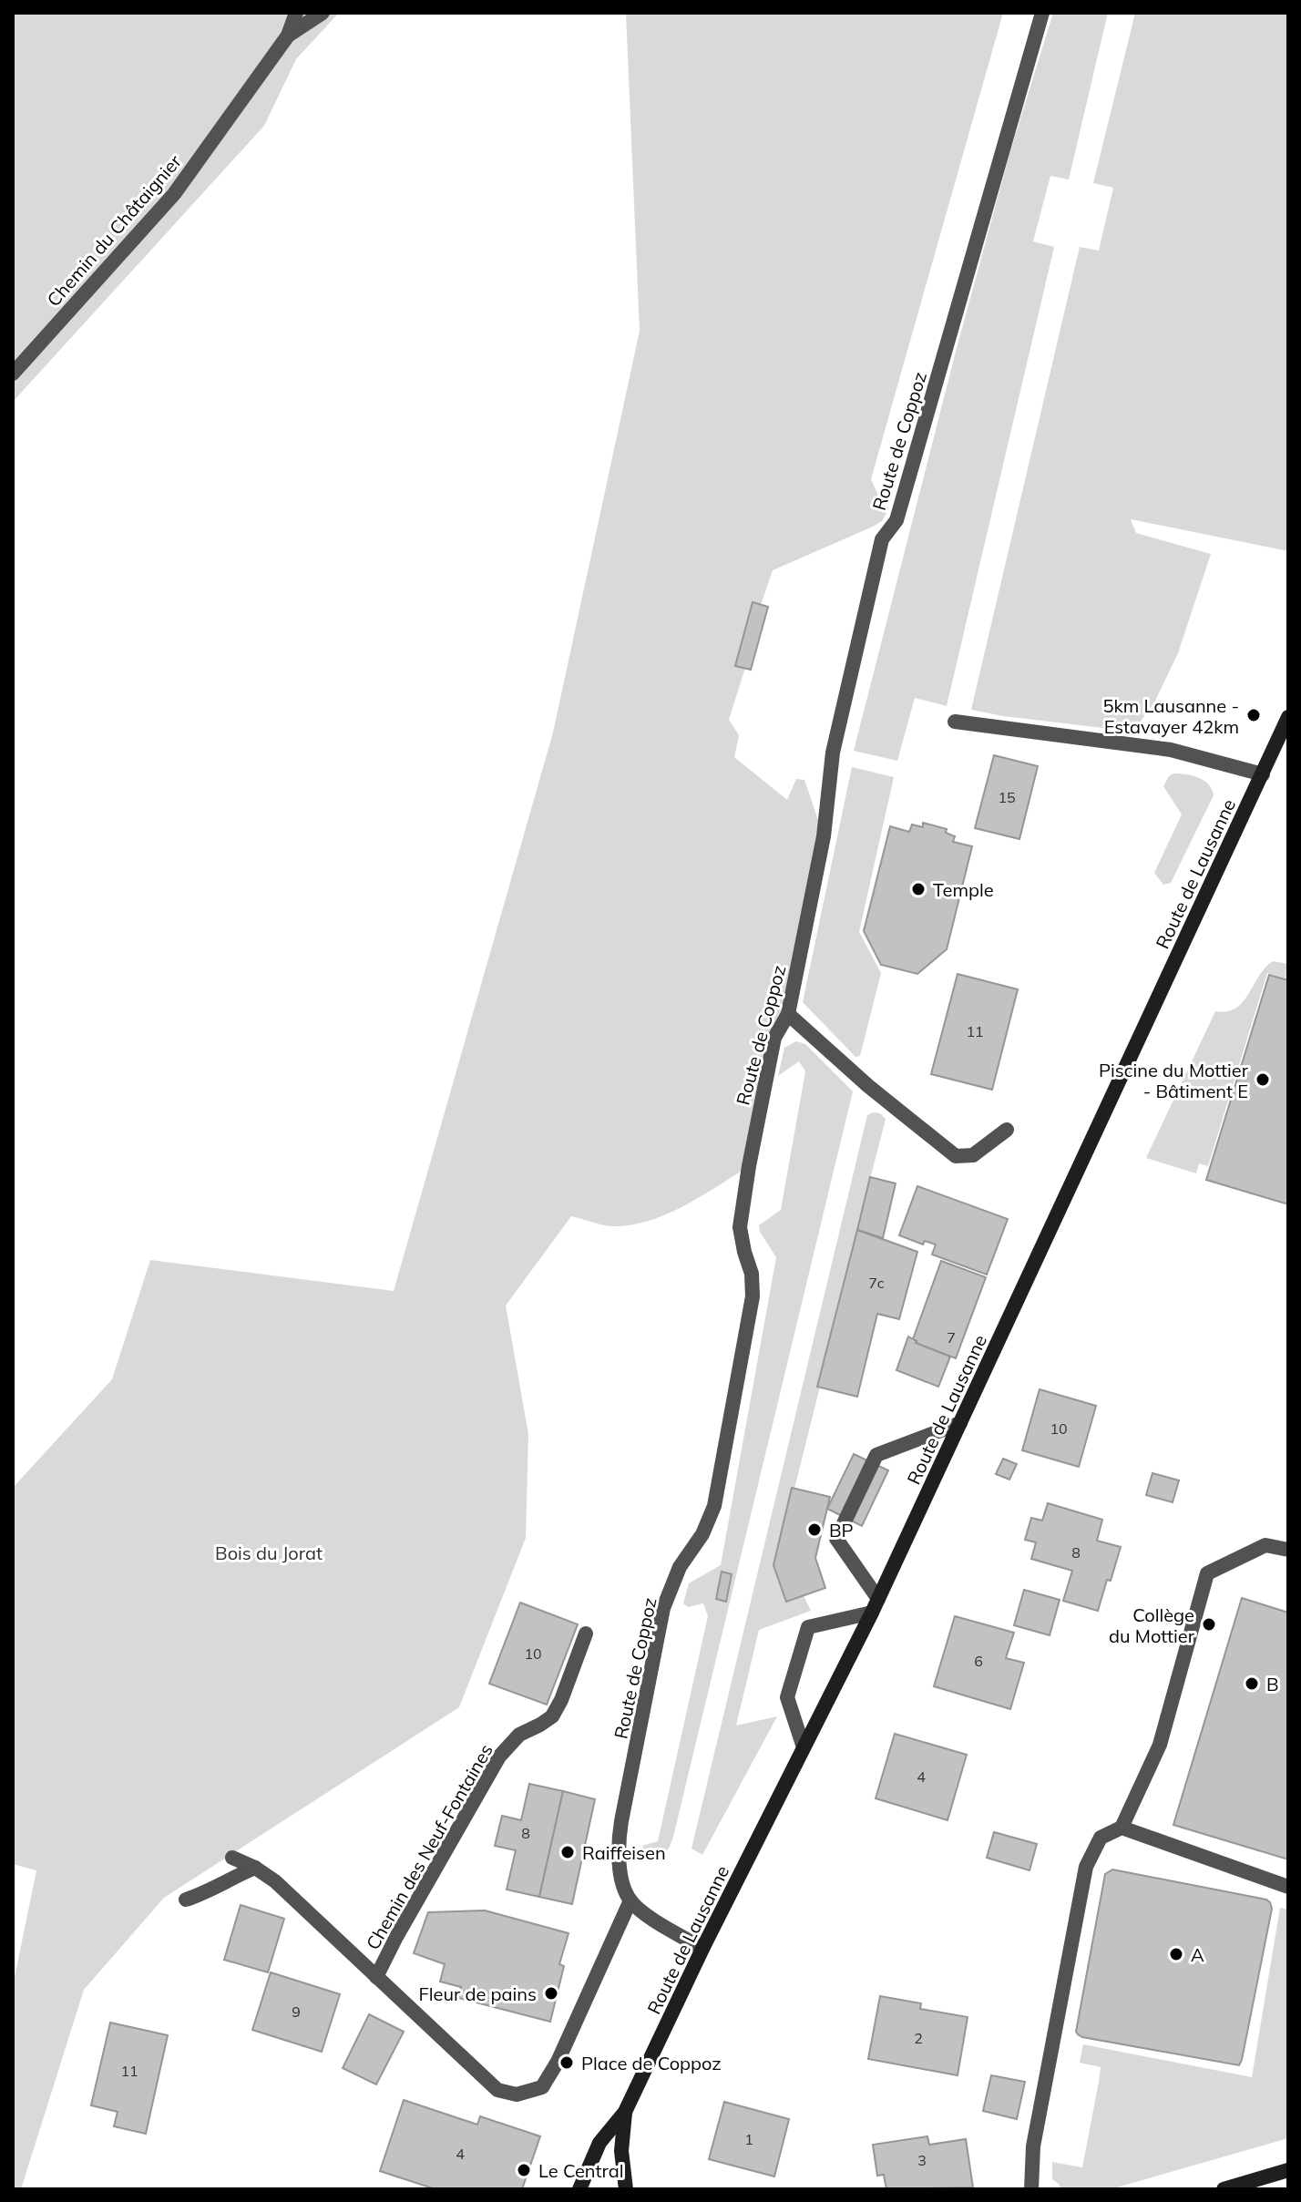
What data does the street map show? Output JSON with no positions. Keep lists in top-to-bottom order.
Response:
{
  "streets": {
    "main road": ["Route de Lausanne"],
    "street": ["Chemin du Châtaignier", "Route de Coppoz", "Chemin des Neuf-Fontaines"]
  },
  "crossings": [
    ["Route de Coppoz", "Chemin des Neuf-Fontaines"]
  ],
  "parks": ["Bois du Jorat"],
  "places": [
    "5km Lausanne - Estavayer 42km",
    "Temple",
    "Piscine du Mottier - Bâtiment E",
    "BP",
    "Collège du Mottier",
    "B",
    "Raiffeisen",
    "A",
    "Fleur de pains",
    "Place de Coppoz",
    "Le Central"
  ],
  "house_numbers": [
    "15",
    "11",
    "7c",
    "7",
    "10",
    "8",
    "10",
    "6",
    "4",
    "8",
    "9",
    "2",
    "11",
    "1",
    "4",
    "3"
  ]
}
